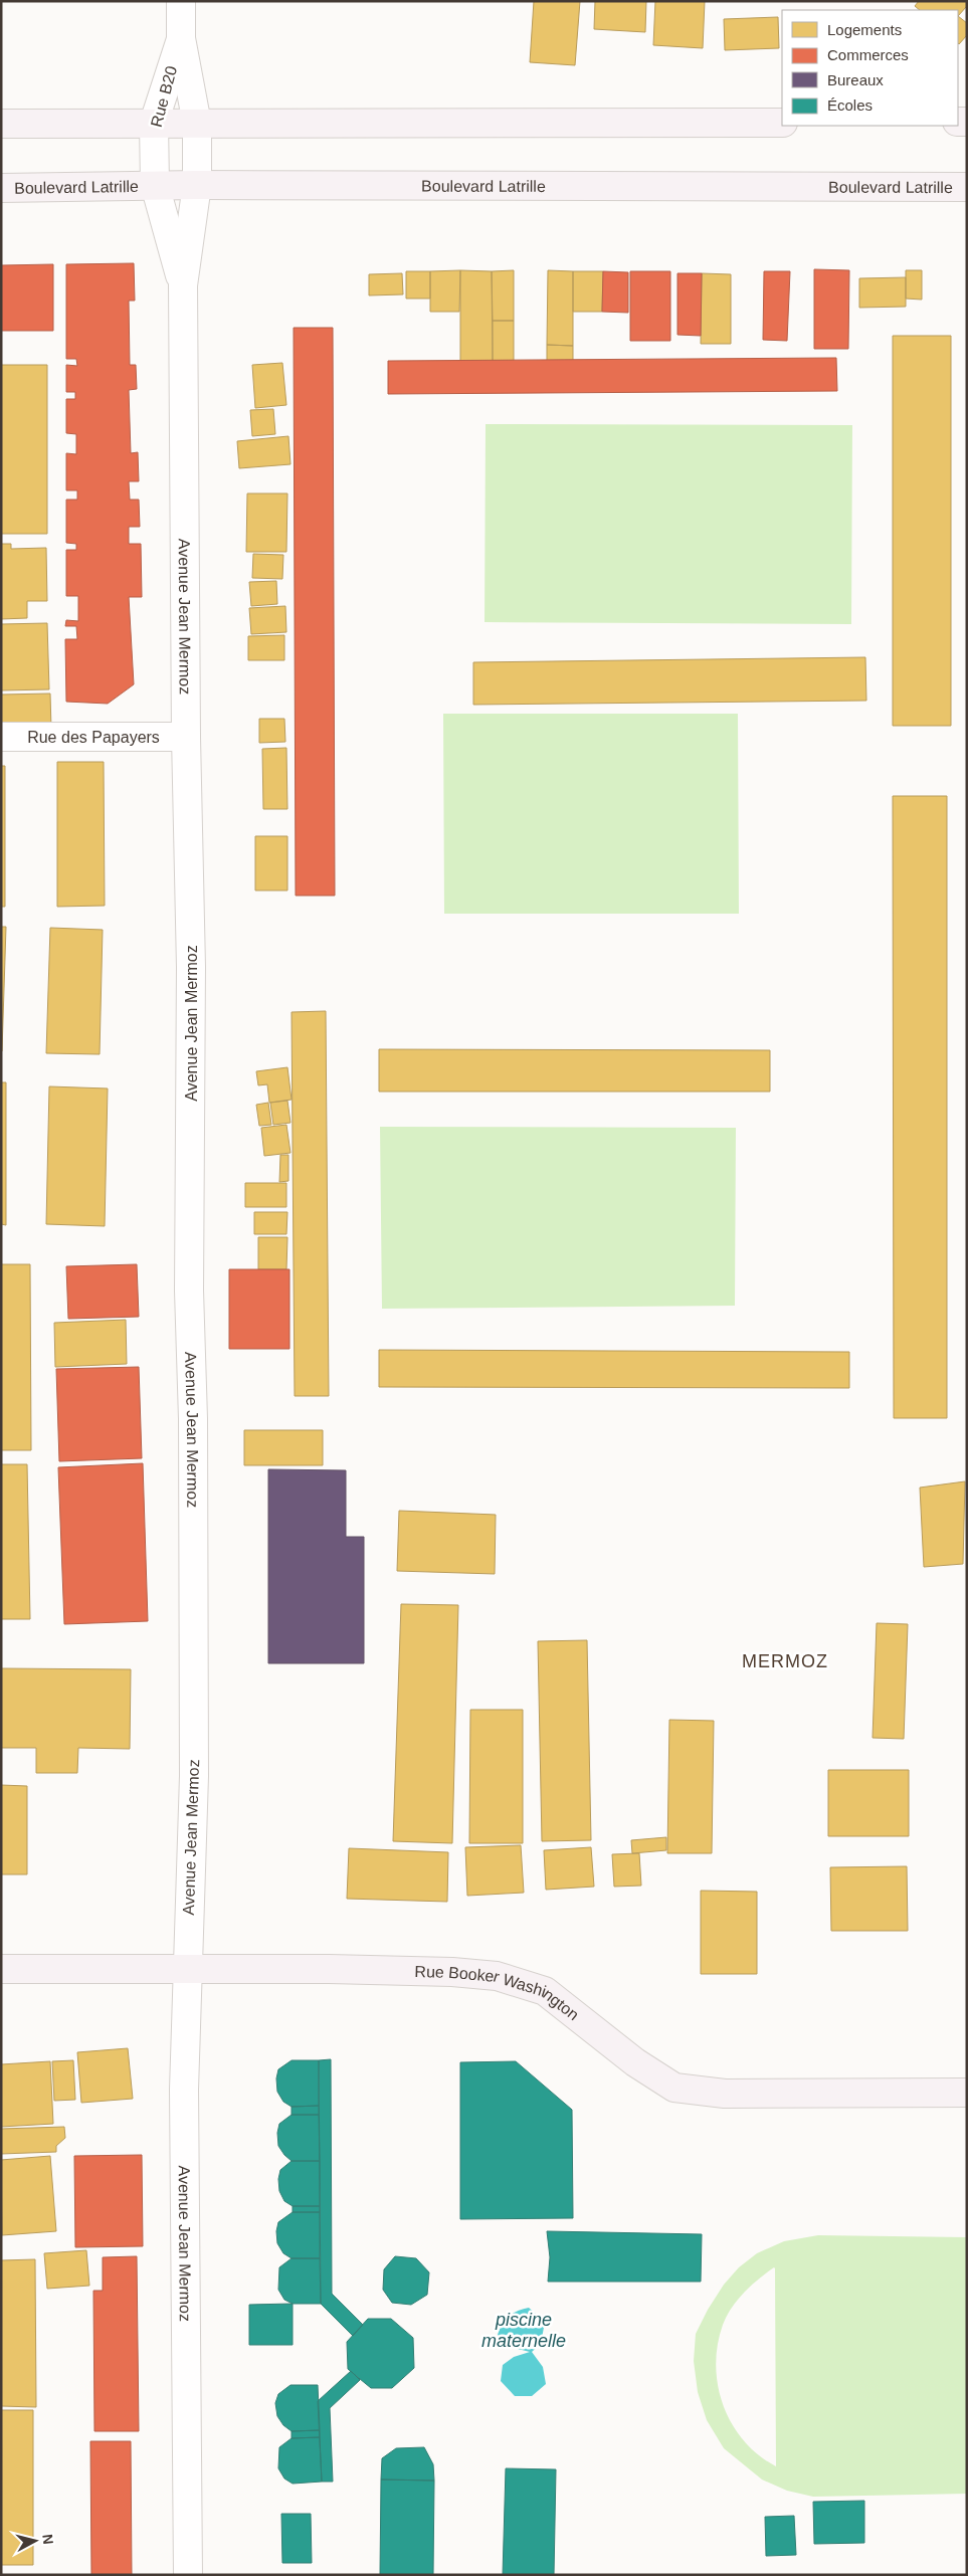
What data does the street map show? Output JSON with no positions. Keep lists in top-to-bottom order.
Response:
{
  "streets": {
    "main road": ["Boulevard Latrille", "Rue Booker Washington"],
    "street": ["Rue B20", "Avenue Jean Mermoz", "Rue des Papayers"]
  },
  "crossings": [
    ["Rue B20", "Boulevard Latrille"],
    ["Rue B20", "Avenue Jean Mermoz"],
    ["Boulevard Latrille", "Avenue Jean Mermoz"],
    ["Avenue Jean Mermoz", "Rue des Papayers"],
    ["Avenue Jean Mermoz", "Rue Booker Washington"]
  ],
  "districts": ["MERMOZ"],
  "water": ["piscine maternelle"],
  "legend": [
    "Logements",
    "Commerces",
    "Bureaux",
    "Écoles"
  ],
  "north": "right"
}
